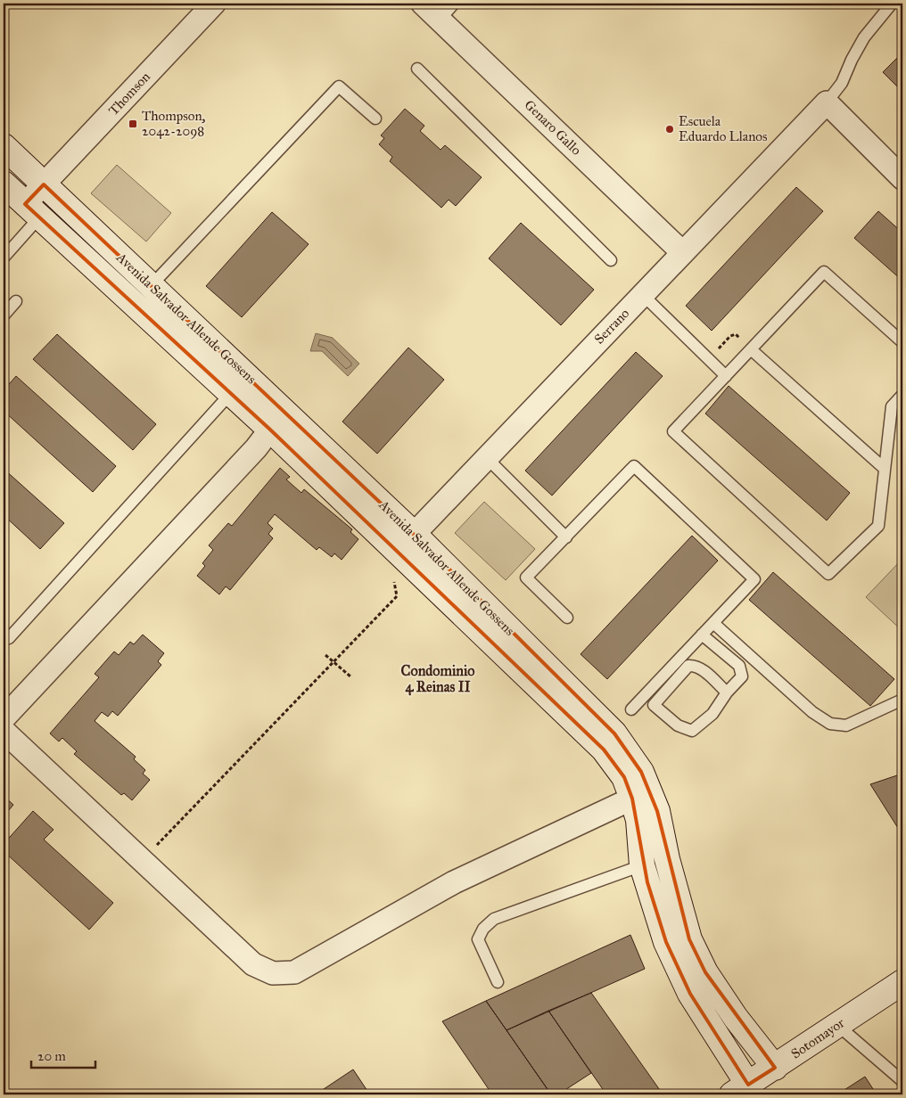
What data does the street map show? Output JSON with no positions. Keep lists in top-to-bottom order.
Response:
{
  "streets": {
    "main road": ["Avenida Salvador Allende Gossens", "Sotomayor"],
    "street": ["Thomson", "Genaro Gallo", "Serrano"]
  },
  "crossings": [
    ["Thomson", "Avenida Salvador Allende Gossens"],
    ["Genaro Gallo", "Serrano"],
    ["Avenida Salvador Allende Gossens", "Serrano"],
    ["Avenida Salvador Allende Gossens", "Sotomayor"]
  ],
  "districts": ["Condominio 4 Reinas II"],
  "places": {
    "transit": ["Thompson, 2042-2098"],
    "other": ["Escuela Eduardo Llanos"]
  },
  "scale_bar": "20 m"
}
